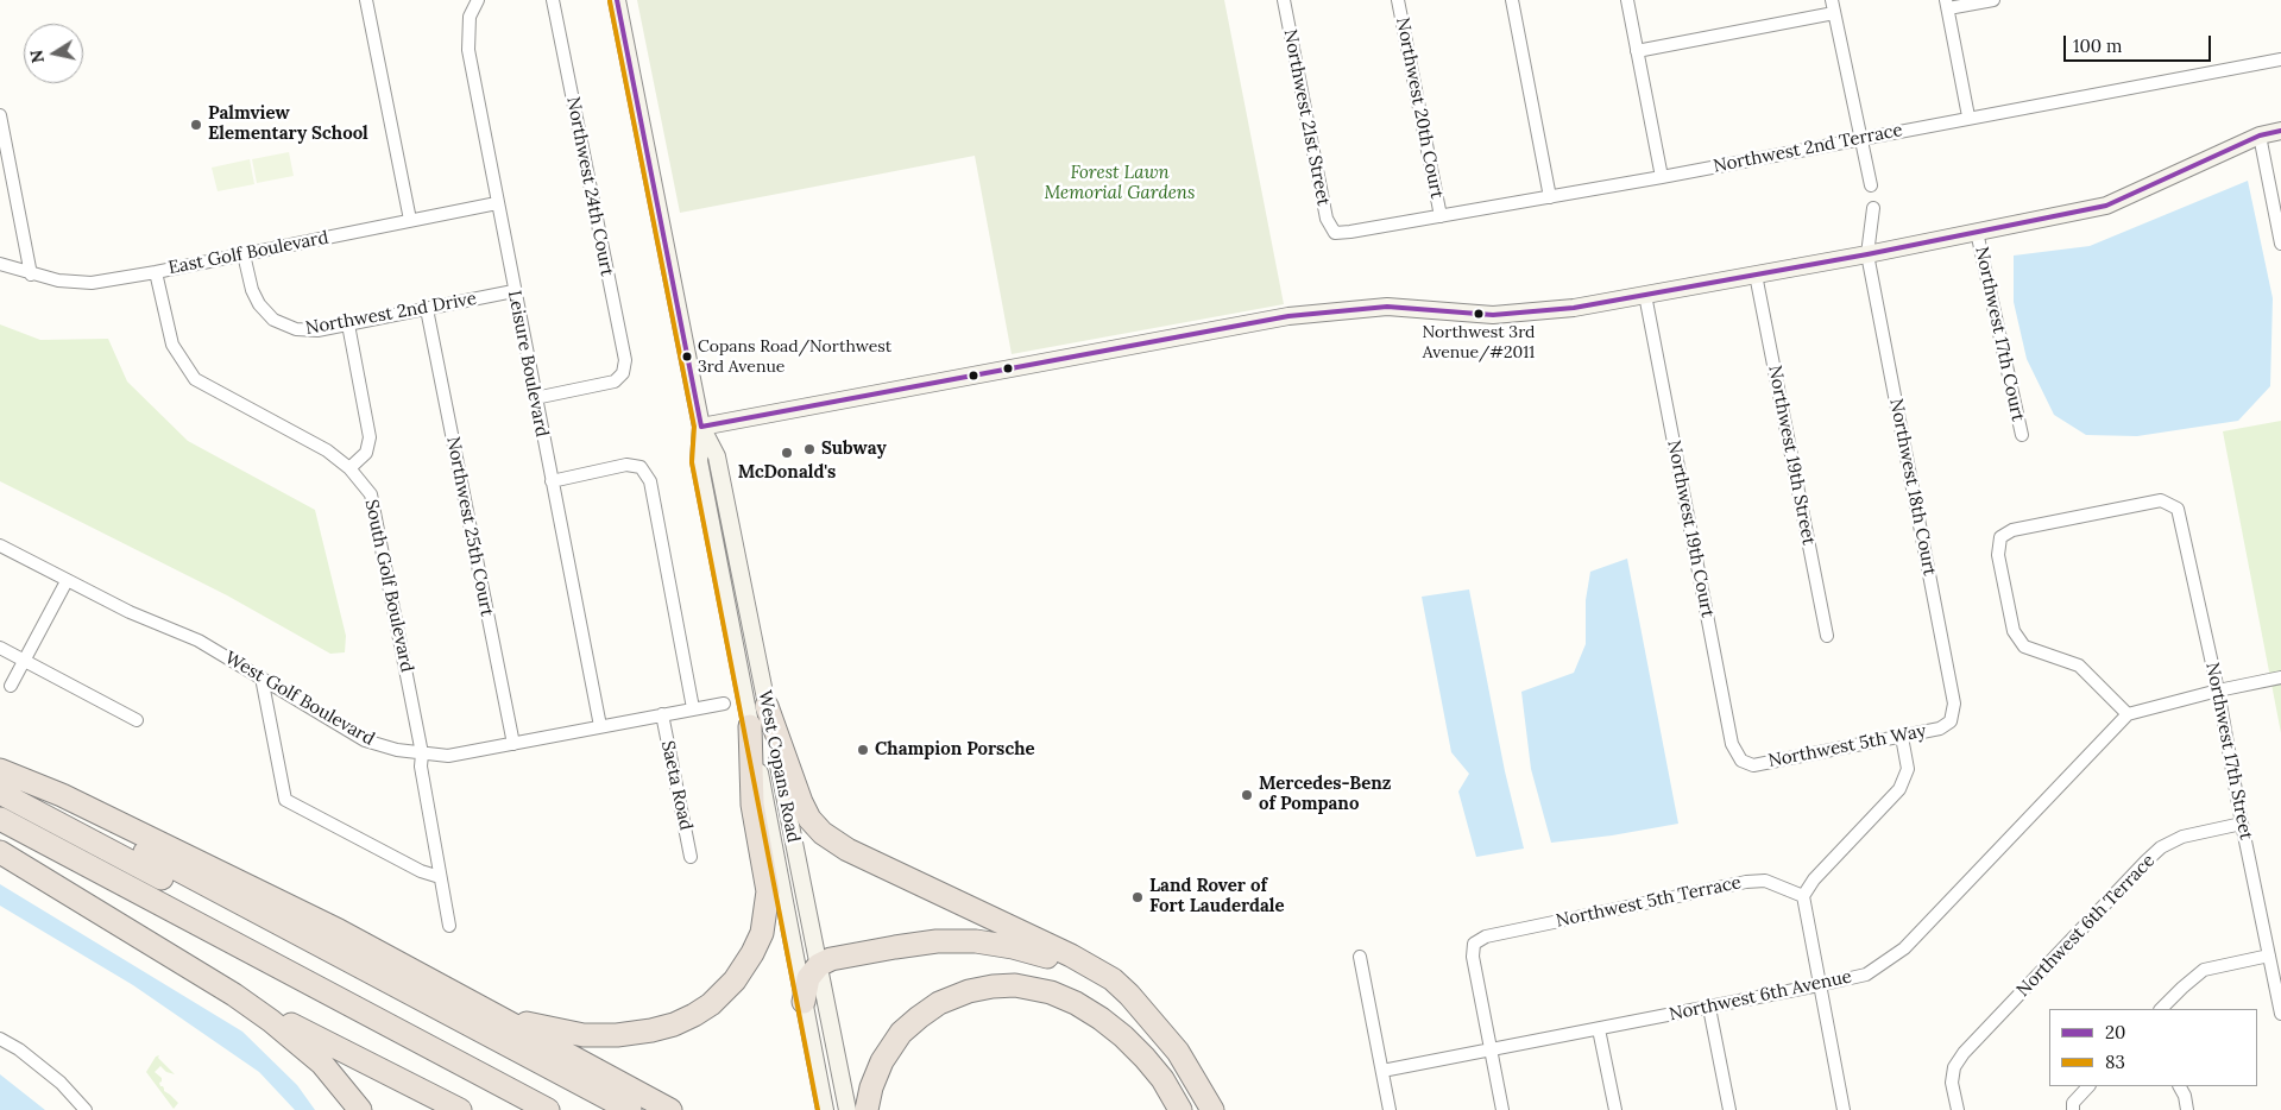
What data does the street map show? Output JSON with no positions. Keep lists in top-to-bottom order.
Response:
{
  "streets": {
    "main road": ["West Copans Road"],
    "street": [
      "Northwest 20th Court",
      "Northwest 21st Street",
      "Northwest 2nd Terrace",
      "Northwest 24th Court",
      "East Golf Boulevard",
      "Northwest 2nd Drive",
      "Northwest 17th Court",
      "Leisure Boulevard",
      "Northwest 19th Street",
      "Northwest 18th Court",
      "Northwest 25th Court",
      "Northwest 19th Court",
      "South Golf Boulevard",
      "West Golf Boulevard",
      "Northwest 5th Way",
      "Northwest 17th Street",
      "Saeta Road",
      "Northwest 5th Terrace",
      "Northwest 6th Terrace",
      "Northwest 6th Avenue"
    ]
  },
  "crossings": [
    ["Northwest 20th Court", "Northwest 2nd Terrace"],
    ["Northwest 21st Street", "Northwest 2nd Terrace"],
    ["Northwest 24th Court", "Leisure Boulevard"],
    ["East Golf Boulevard", "Northwest 2nd Drive"],
    ["East Golf Boulevard", "Leisure Boulevard"],
    ["East Golf Boulevard", "South Golf Boulevard"],
    ["Northwest 2nd Drive", "Leisure Boulevard"],
    ["Northwest 2nd Drive", "Northwest 25th Court"],
    ["Leisure Boulevard", "West Golf Boulevard"],
    ["Northwest 18th Court", "Northwest 5th Way"],
    ["Northwest 25th Court", "West Golf Boulevard"],
    ["Northwest 19th Court", "Northwest 5th Way"],
    ["South Golf Boulevard", "West Golf Boulevard"],
    ["West Golf Boulevard", "Saeta Road"],
    ["Northwest 17th Street", "Northwest 6th Terrace"],
    ["Northwest 17th Street", "Northwest 6th Avenue"],
    ["Northwest 5th Terrace", "Northwest 6th Avenue"]
  ],
  "parks": ["Forest Lawn Memorial Gardens"],
  "places": [
    "Palmview Elementary School",
    "Northwest 3rd Avenue/#2011",
    "Copans Road/Northwest 3rd Avenue",
    "Subway",
    "McDonald's",
    "Champion Porsche",
    "Mercedes-Benz of Pompano",
    "Land Rover of Fort Lauderdale"
  ],
  "lines": ["transit line 20", "transit line 83"],
  "legend": ["20", "83"],
  "scale_bar": "100 m",
  "north": "left"
}
